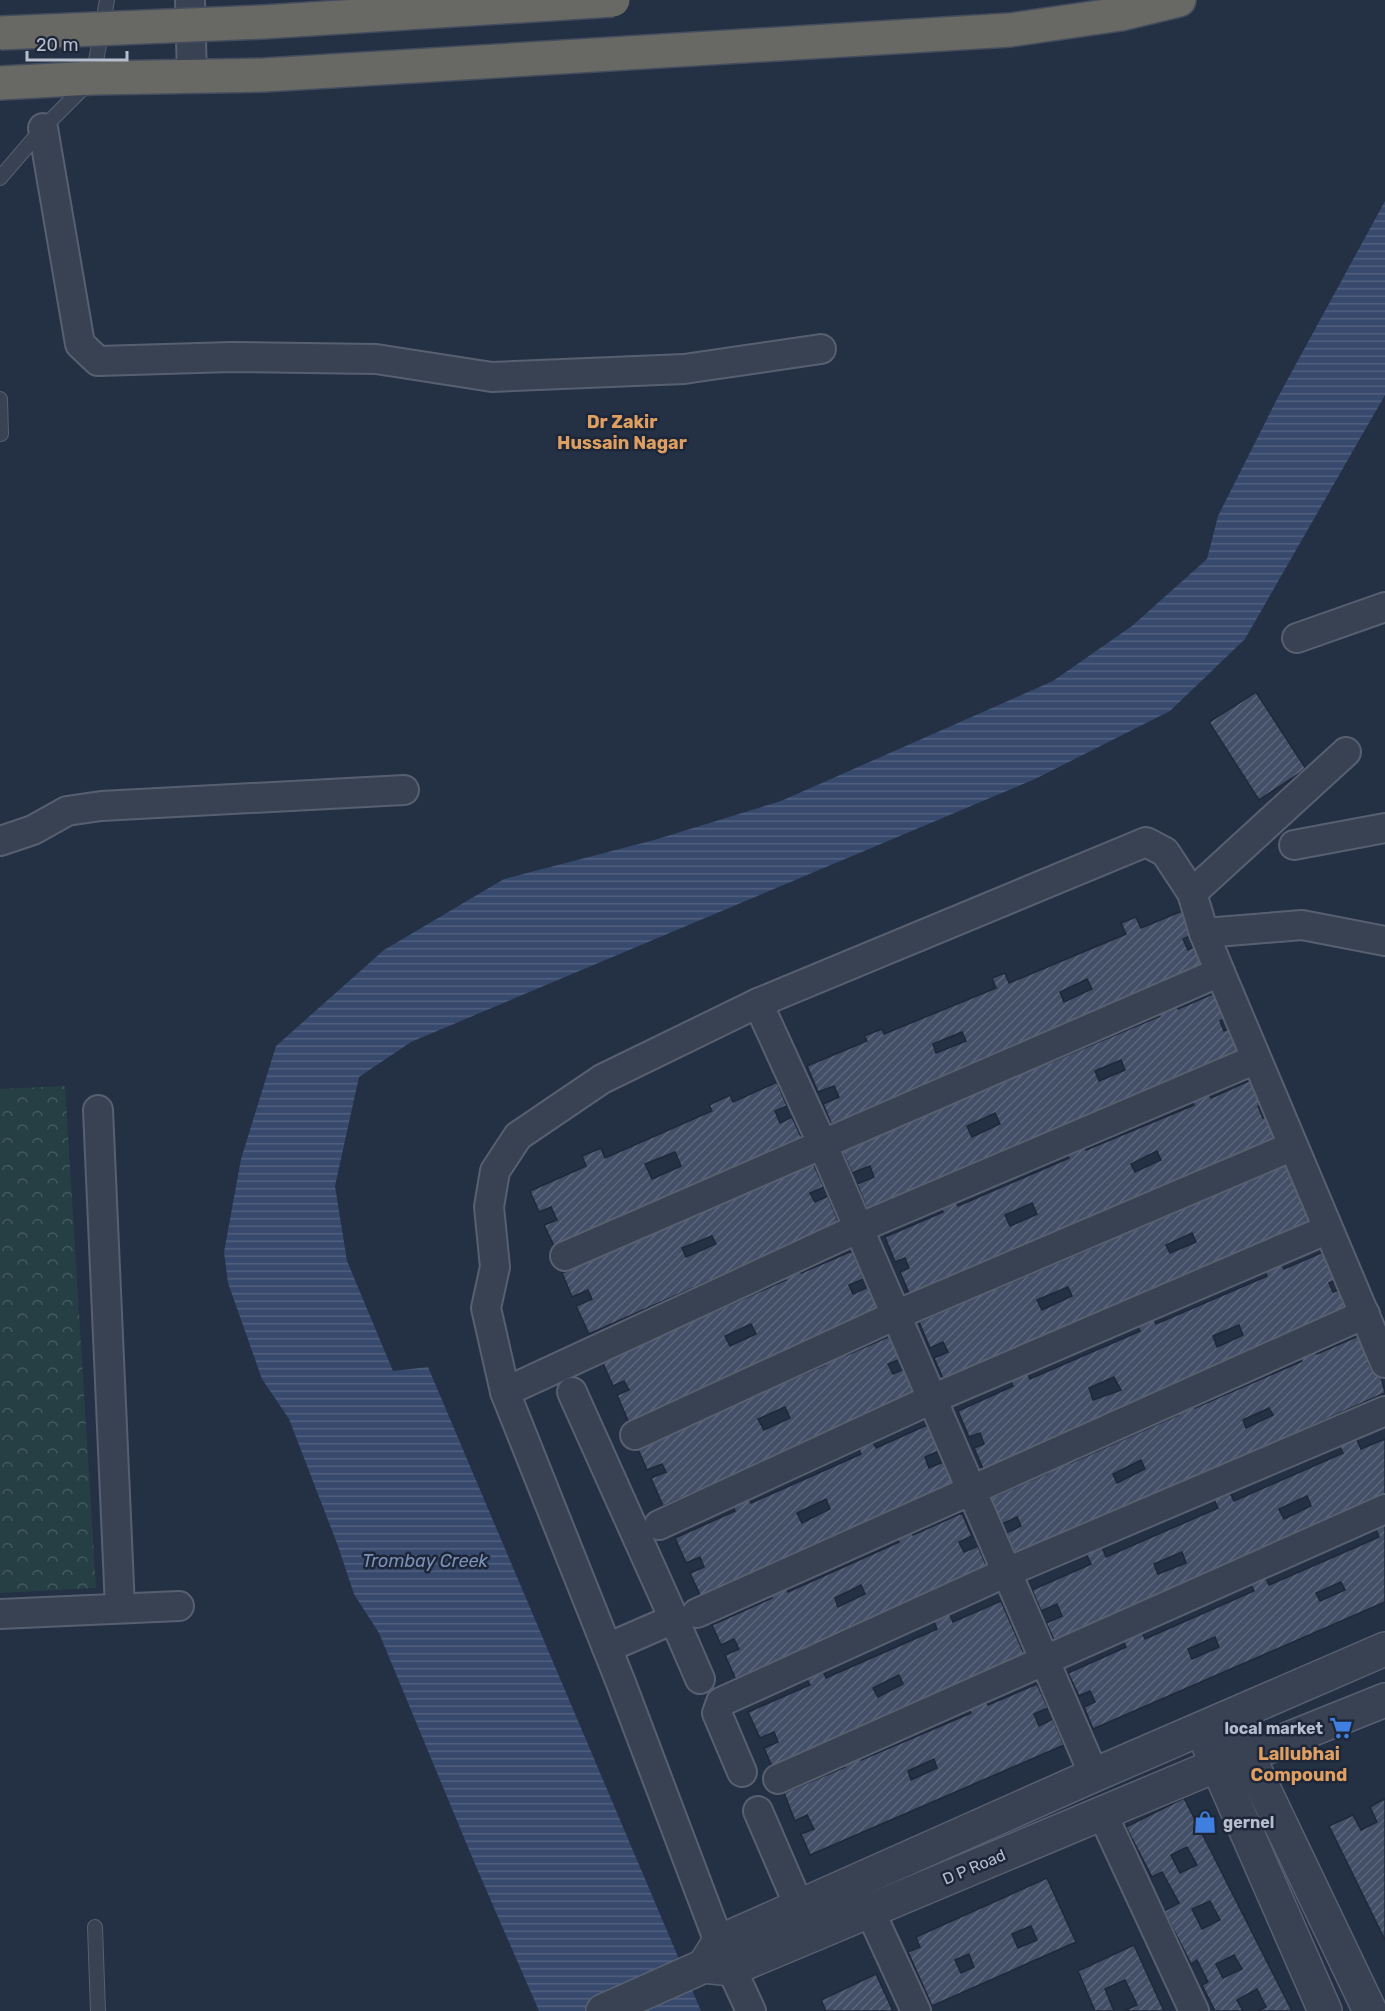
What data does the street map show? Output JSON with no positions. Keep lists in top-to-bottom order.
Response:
{
  "streets": {
    "street": ["D P Road"]
  },
  "districts": ["Dr Zakir Hussain Nagar", "Lallubhai Compound"],
  "water": ["Trombay Creek"],
  "places": {
    "supermarket": ["local market"],
    "shop": ["gernel"]
  },
  "scale_bar": "20 m"
}
